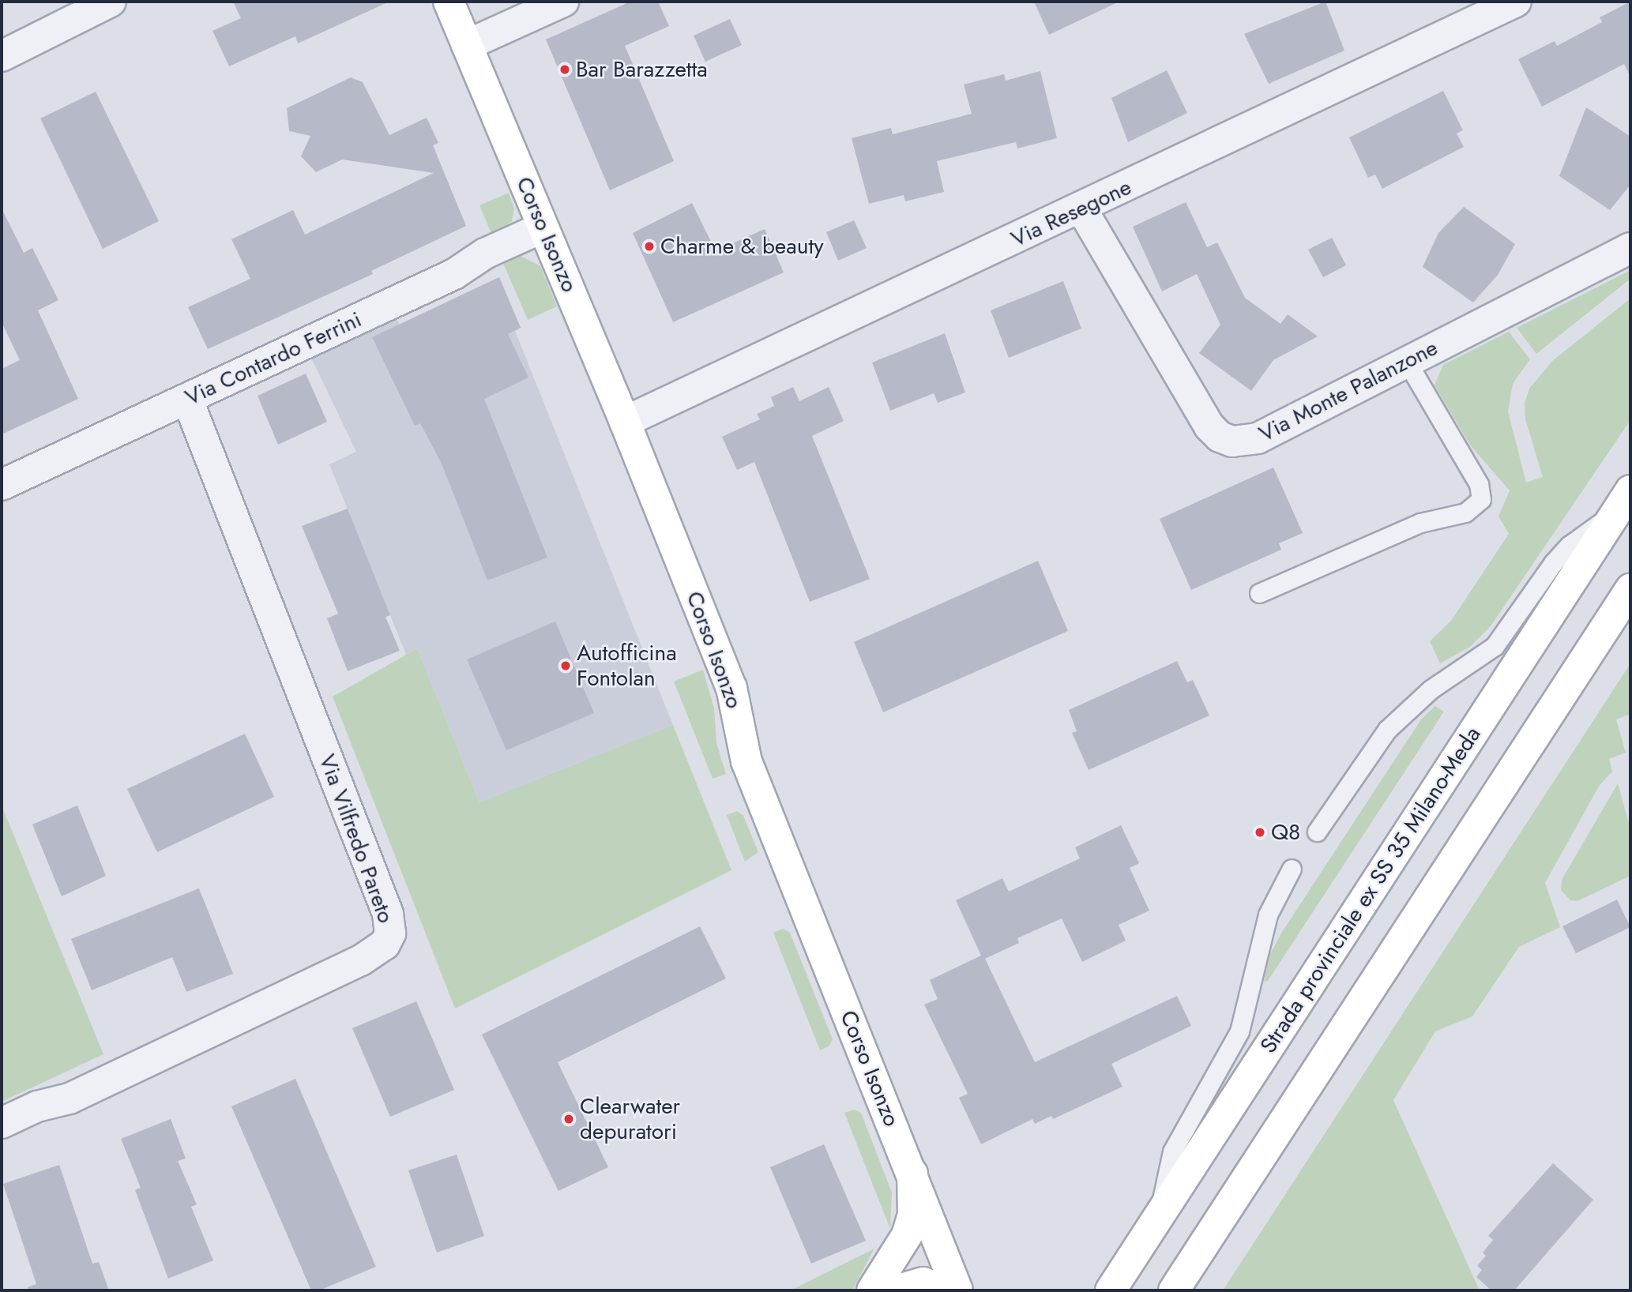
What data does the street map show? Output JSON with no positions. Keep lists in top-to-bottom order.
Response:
{
  "streets": {
    "main road": ["Corso Isonzo", "Strada provinciale ex SS 35 Milano-Meda"],
    "street": [
      "Via Resegone",
      "Via Contardo Ferrini",
      "Via Monte Palanzone",
      "Via Vilfredo Pareto"
    ]
  },
  "crossings": [
    ["Via Resegone", "Corso Isonzo"],
    ["Via Resegone", "Via Monte Palanzone"],
    ["Corso Isonzo", "Via Contardo Ferrini"],
    ["Via Contardo Ferrini", "Via Vilfredo Pareto"]
  ],
  "places": [
    "Bar Barazzetta",
    "Charme & beauty",
    "Autofficina Fontolan",
    "Q8",
    "Clearwater depuratori"
  ]
}
